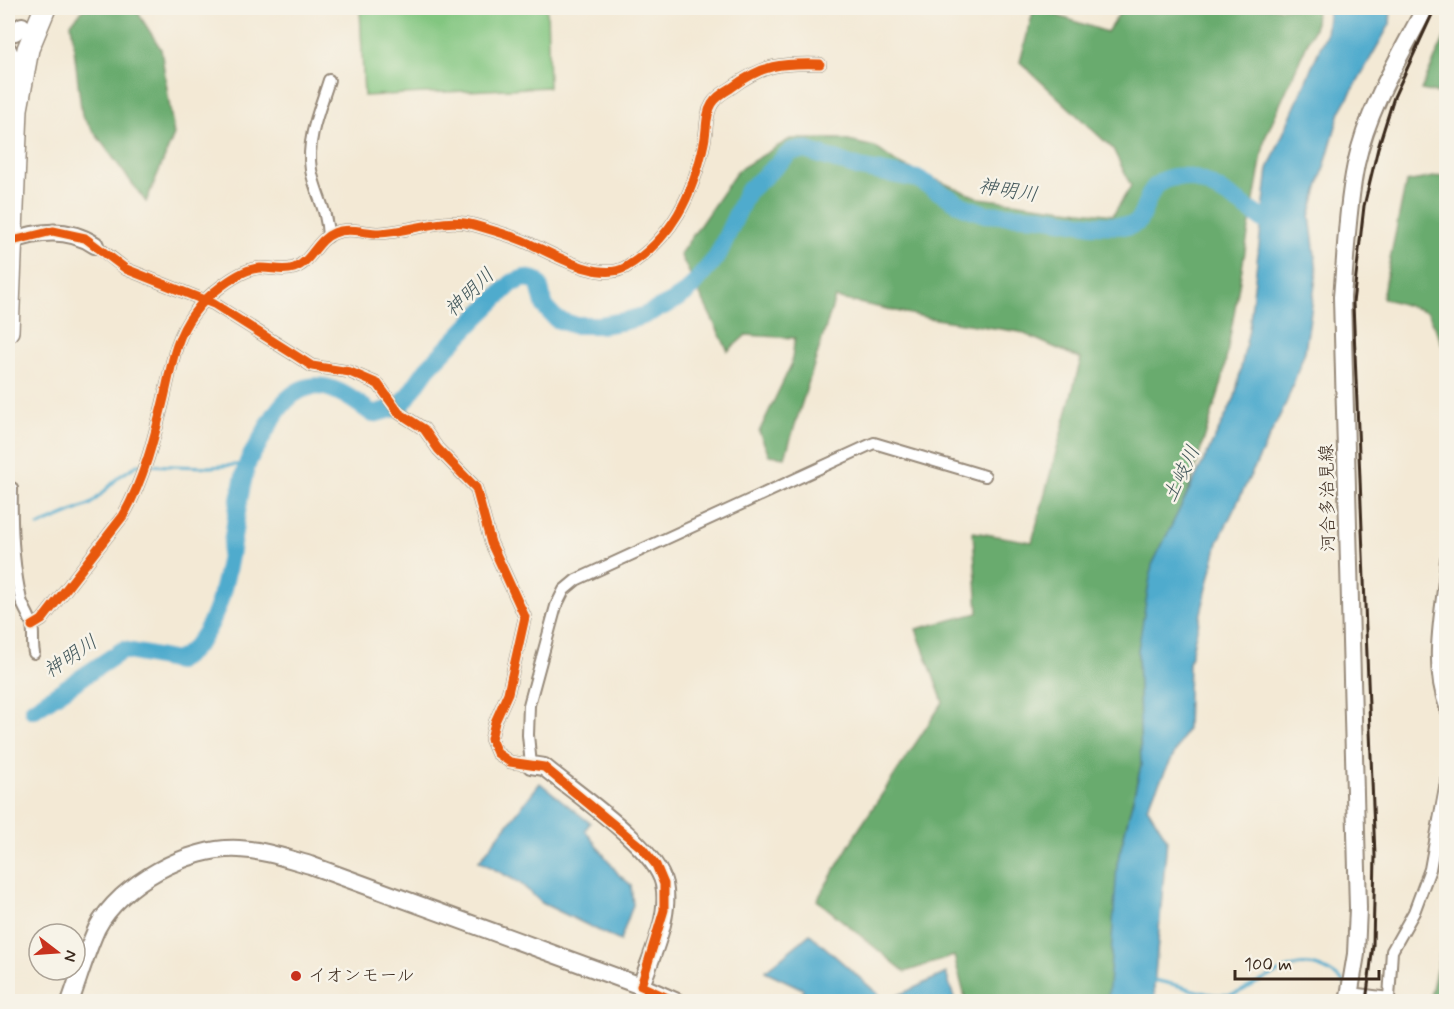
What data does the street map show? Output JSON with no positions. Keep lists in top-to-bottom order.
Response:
{
  "streets": {
    "street": ["河合多治見線"]
  },
  "water": ["神明川", "土岐川"],
  "places": ["イオンモール"],
  "scale_bar": "100 m",
  "north": "right"
}
